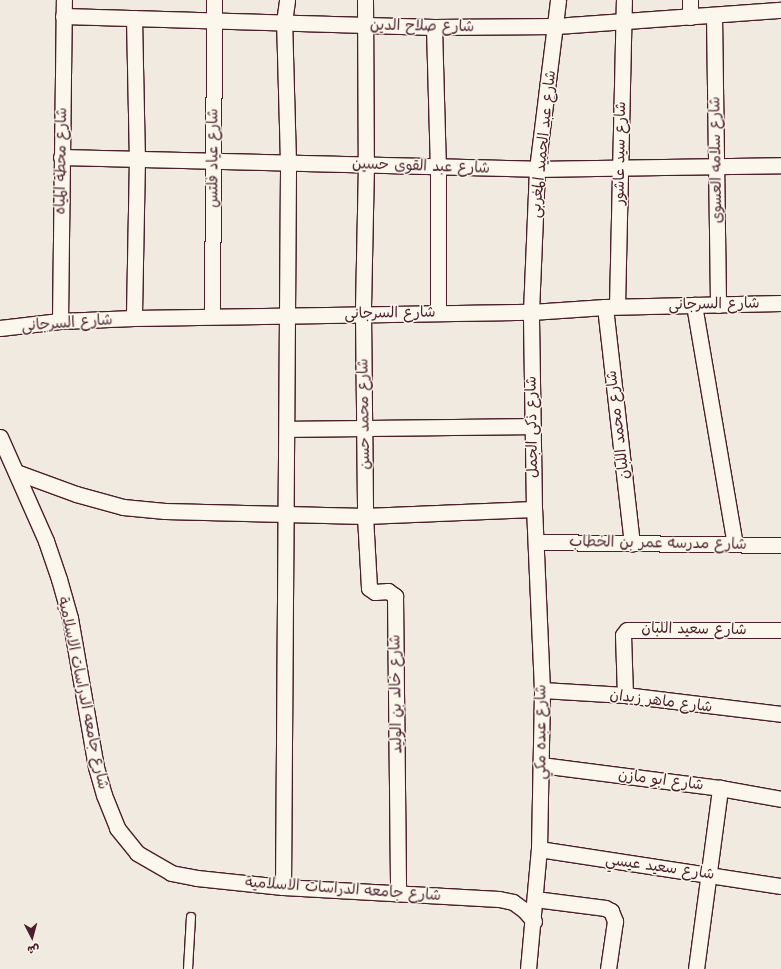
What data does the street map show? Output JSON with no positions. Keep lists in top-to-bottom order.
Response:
{
  "streets": {
    "street": [
      "شارع صلاح الدين",
      "شارع عبد الحميد المغربى",
      "شارع سيد عاشور",
      "شارع عياد فلتس",
      "شارع سلامه العسوى",
      "شارع محطة المياه",
      "شارع عبد القوى حسين",
      "شارع السرجانى",
      "شارع محمد حسن",
      "شارع محمد اللبان",
      "شارع ذكى الجمل",
      "شارع مدرسه عمر بن الخطاب",
      "شارع سعيد اللبان",
      "شارع جامعه الدراسات الاسلامية",
      "شارع خالد بن الوليد",
      "شارع ماهر زيدان",
      "شارع عبده مكي",
      "شارع ابو مازن",
      "شارع سعيد عيسي"
    ]
  },
  "crossings": [
    ["شارع صلاح الدين", "شارع عبد الحميد المغربى"],
    ["شارع صلاح الدين", "شارع سيد عاشور"],
    ["شارع صلاح الدين", "شارع عياد فلتس"],
    ["شارع صلاح الدين", "شارع سلامه العسوى"],
    ["شارع صلاح الدين", "شارع محطة المياه"],
    ["شارع صلاح الدين", "شارع محمد حسن"],
    ["شارع عبد الحميد المغربى", "شارع عبد القوى حسين"],
    ["شارع عبد الحميد المغربى", "شارع السرجانى"],
    ["شارع عبد الحميد المغربى", "شارع ذكى الجمل"],
    ["شارع سيد عاشور", "شارع عبد القوى حسين"],
    ["شارع سيد عاشور", "شارع السرجانى"],
    ["شارع سيد عاشور", "شارع محمد اللبان"],
    ["شارع عياد فلتس", "شارع عبد القوى حسين"],
    ["شارع عياد فلتس", "شارع السرجانى"],
    ["شارع سلامه العسوى", "شارع عبد القوى حسين"],
    ["شارع سلامه العسوى", "شارع السرجانى"],
    ["شارع محطة المياه", "شارع عبد القوى حسين"],
    ["شارع محطة المياه", "شارع السرجانى"],
    ["شارع عبد القوى حسين", "شارع محمد حسن"],
    ["شارع السرجانى", "شارع محمد حسن"],
    ["شارع السرجانى", "شارع محمد اللبان"],
    ["شارع السرجانى", "شارع ذكى الجمل"],
    ["شارع محمد حسن", "شارع خالد بن الوليد"],
    ["شارع محمد اللبان", "شارع مدرسه عمر بن الخطاب"],
    ["شارع ذكى الجمل", "شارع مدرسه عمر بن الخطاب"],
    ["شارع ذكى الجمل", "شارع عبده مكي"],
    ["شارع مدرسه عمر بن الخطاب", "شارع عبده مكي"],
    ["شارع سعيد اللبان", "شارع ماهر زيدان"],
    ["شارع جامعه الدراسات الاسلامية", "شارع خالد بن الوليد"],
    ["شارع جامعه الدراسات الاسلامية", "شارع عبده مكي"],
    ["شارع ماهر زيدان", "شارع عبده مكي"],
    ["شارع عبده مكي", "شارع ابو مازن"],
    ["شارع عبده مكي", "شارع سعيد عيسي"]
  ],
  "north": "bottom"
}
